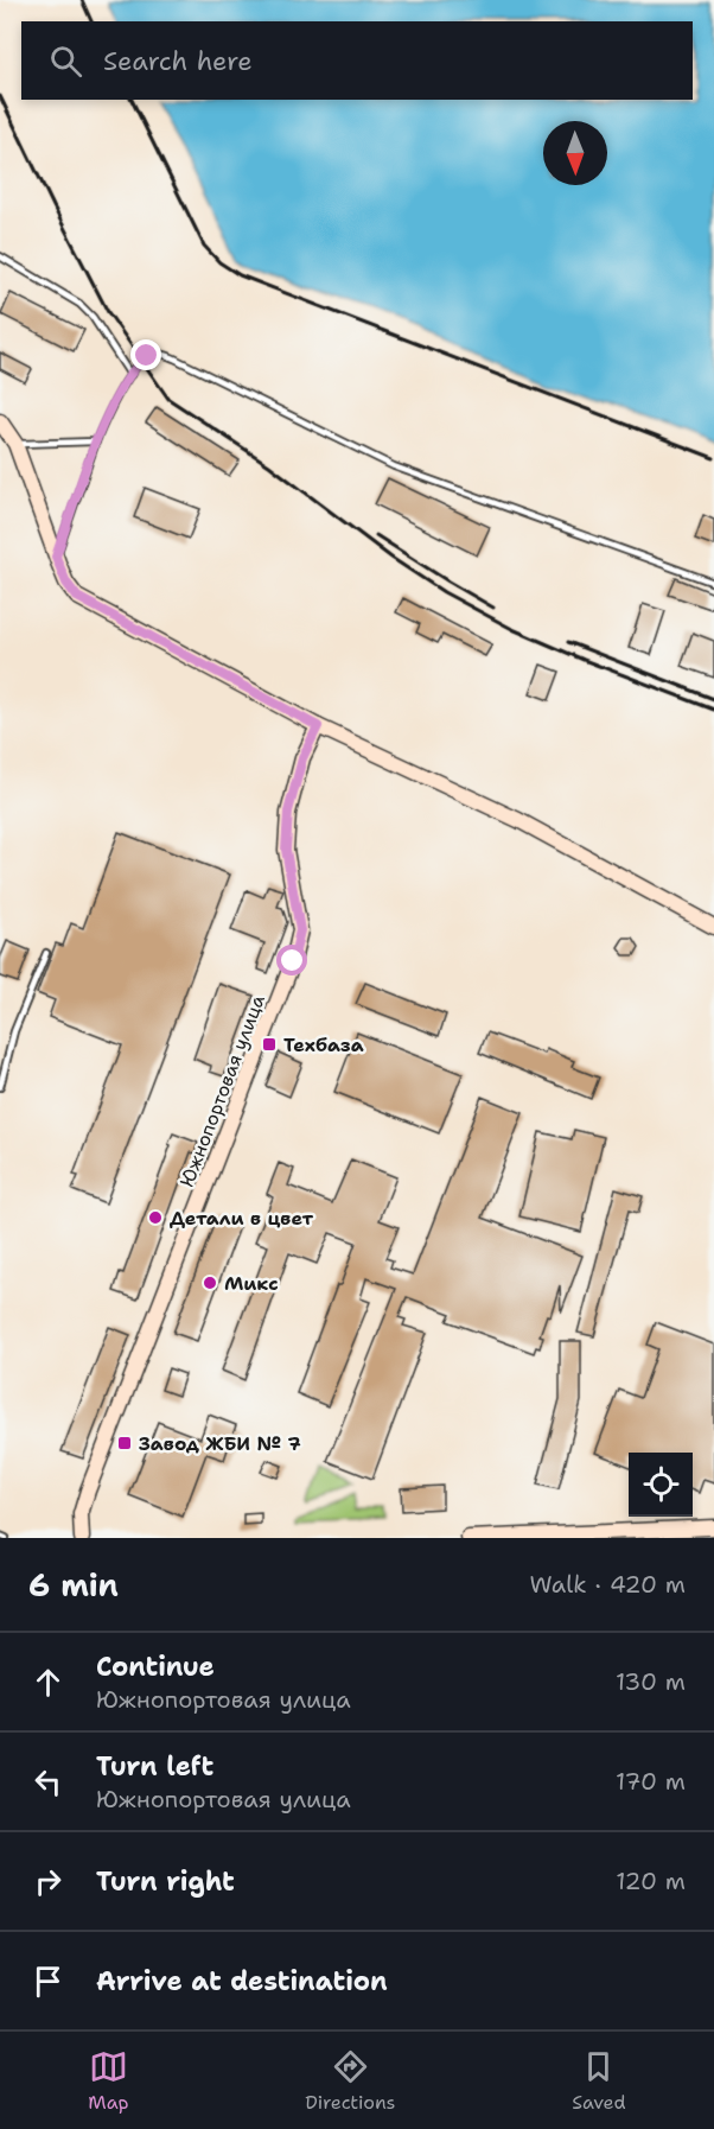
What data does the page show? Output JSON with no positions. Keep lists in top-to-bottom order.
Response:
{
  "streets": {
    "street": ["Южнопортовая улица"]
  },
  "places": {
    "transit": ["Техбаза", "Завод ЖБИ № 7"],
    "other": ["Детали в цвет", "Микс"]
  },
  "north": "bottom",
  "page": {
    "search": "Search here",
    "heading": ["6 min", "Walk · 420 m"],
    "list": [
      ["Continue", "Южнопортовая улица", "130 m"],
      ["Turn left", "Южнопортовая улица", "170 m"],
      ["Turn right", "120 m"],
      "Arrive at destination"
    ],
    "nav": ["Map", "Directions", "Saved"]
  }
}
